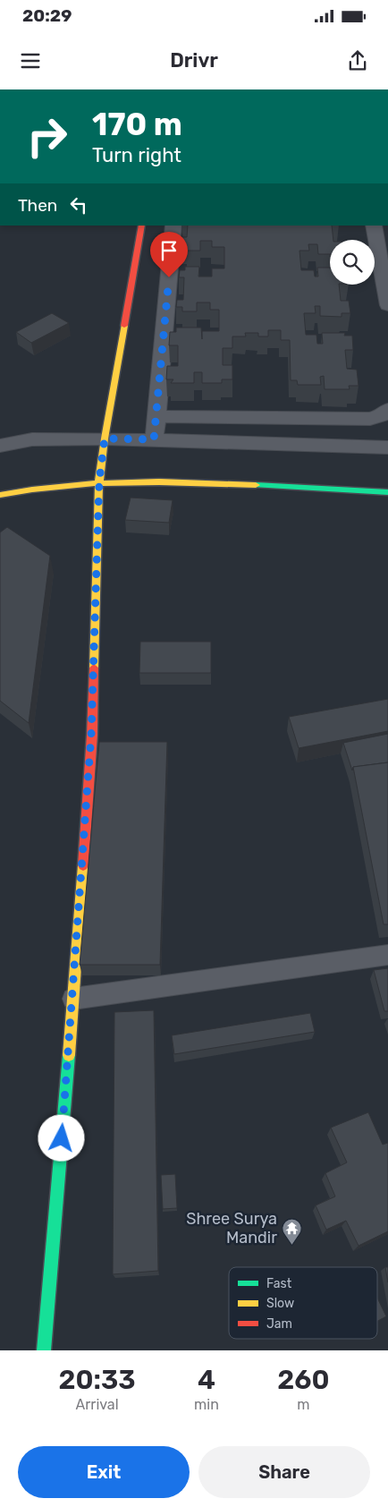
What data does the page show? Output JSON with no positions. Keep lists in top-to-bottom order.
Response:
{
  "places": {
    "temple": ["Shree Surya Mandir"]
  },
  "legend": ["Fast", "Slow", "Jam"],
  "page": {
    "status": "20:29",
    "header": "Drivr",
    "turn": ["170 m", "Turn right"],
    "then": "Then",
    "eta": [
      "20:33",
      "Arrival",
      "4",
      "min",
      "260",
      "m"
    ],
    "buttons": ["Exit", "Share"]
  }
}
